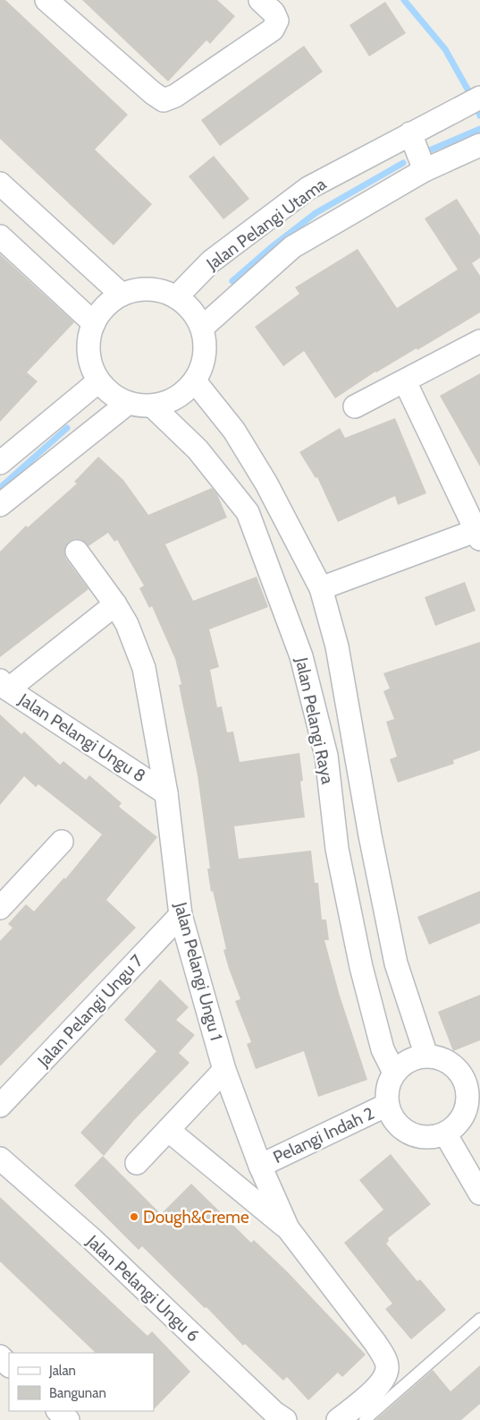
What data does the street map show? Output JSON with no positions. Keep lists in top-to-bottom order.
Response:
{
  "streets": {
    "street": [
      "Jalan Pelangi Utama",
      "Jalan Pelangi Raya",
      "Jalan Pelangi Ungu 8",
      "Jalan Pelangi Ungu 1",
      "Jalan Pelangi Ungu 7",
      "Pelangi Indah 2",
      "Jalan Pelangi Ungu 6"
    ]
  },
  "crossings": [
    ["Jalan Pelangi Utama", "Jalan Pelangi Raya"],
    ["Jalan Pelangi Raya", "Pelangi Indah 2"],
    ["Jalan Pelangi Ungu 8", "Jalan Pelangi Ungu 1"],
    ["Jalan Pelangi Ungu 1", "Jalan Pelangi Ungu 7"],
    ["Jalan Pelangi Ungu 1", "Pelangi Indah 2"]
  ],
  "places": ["Dough&Creme"],
  "legend": ["Jalan", "Bangunan"]
}
